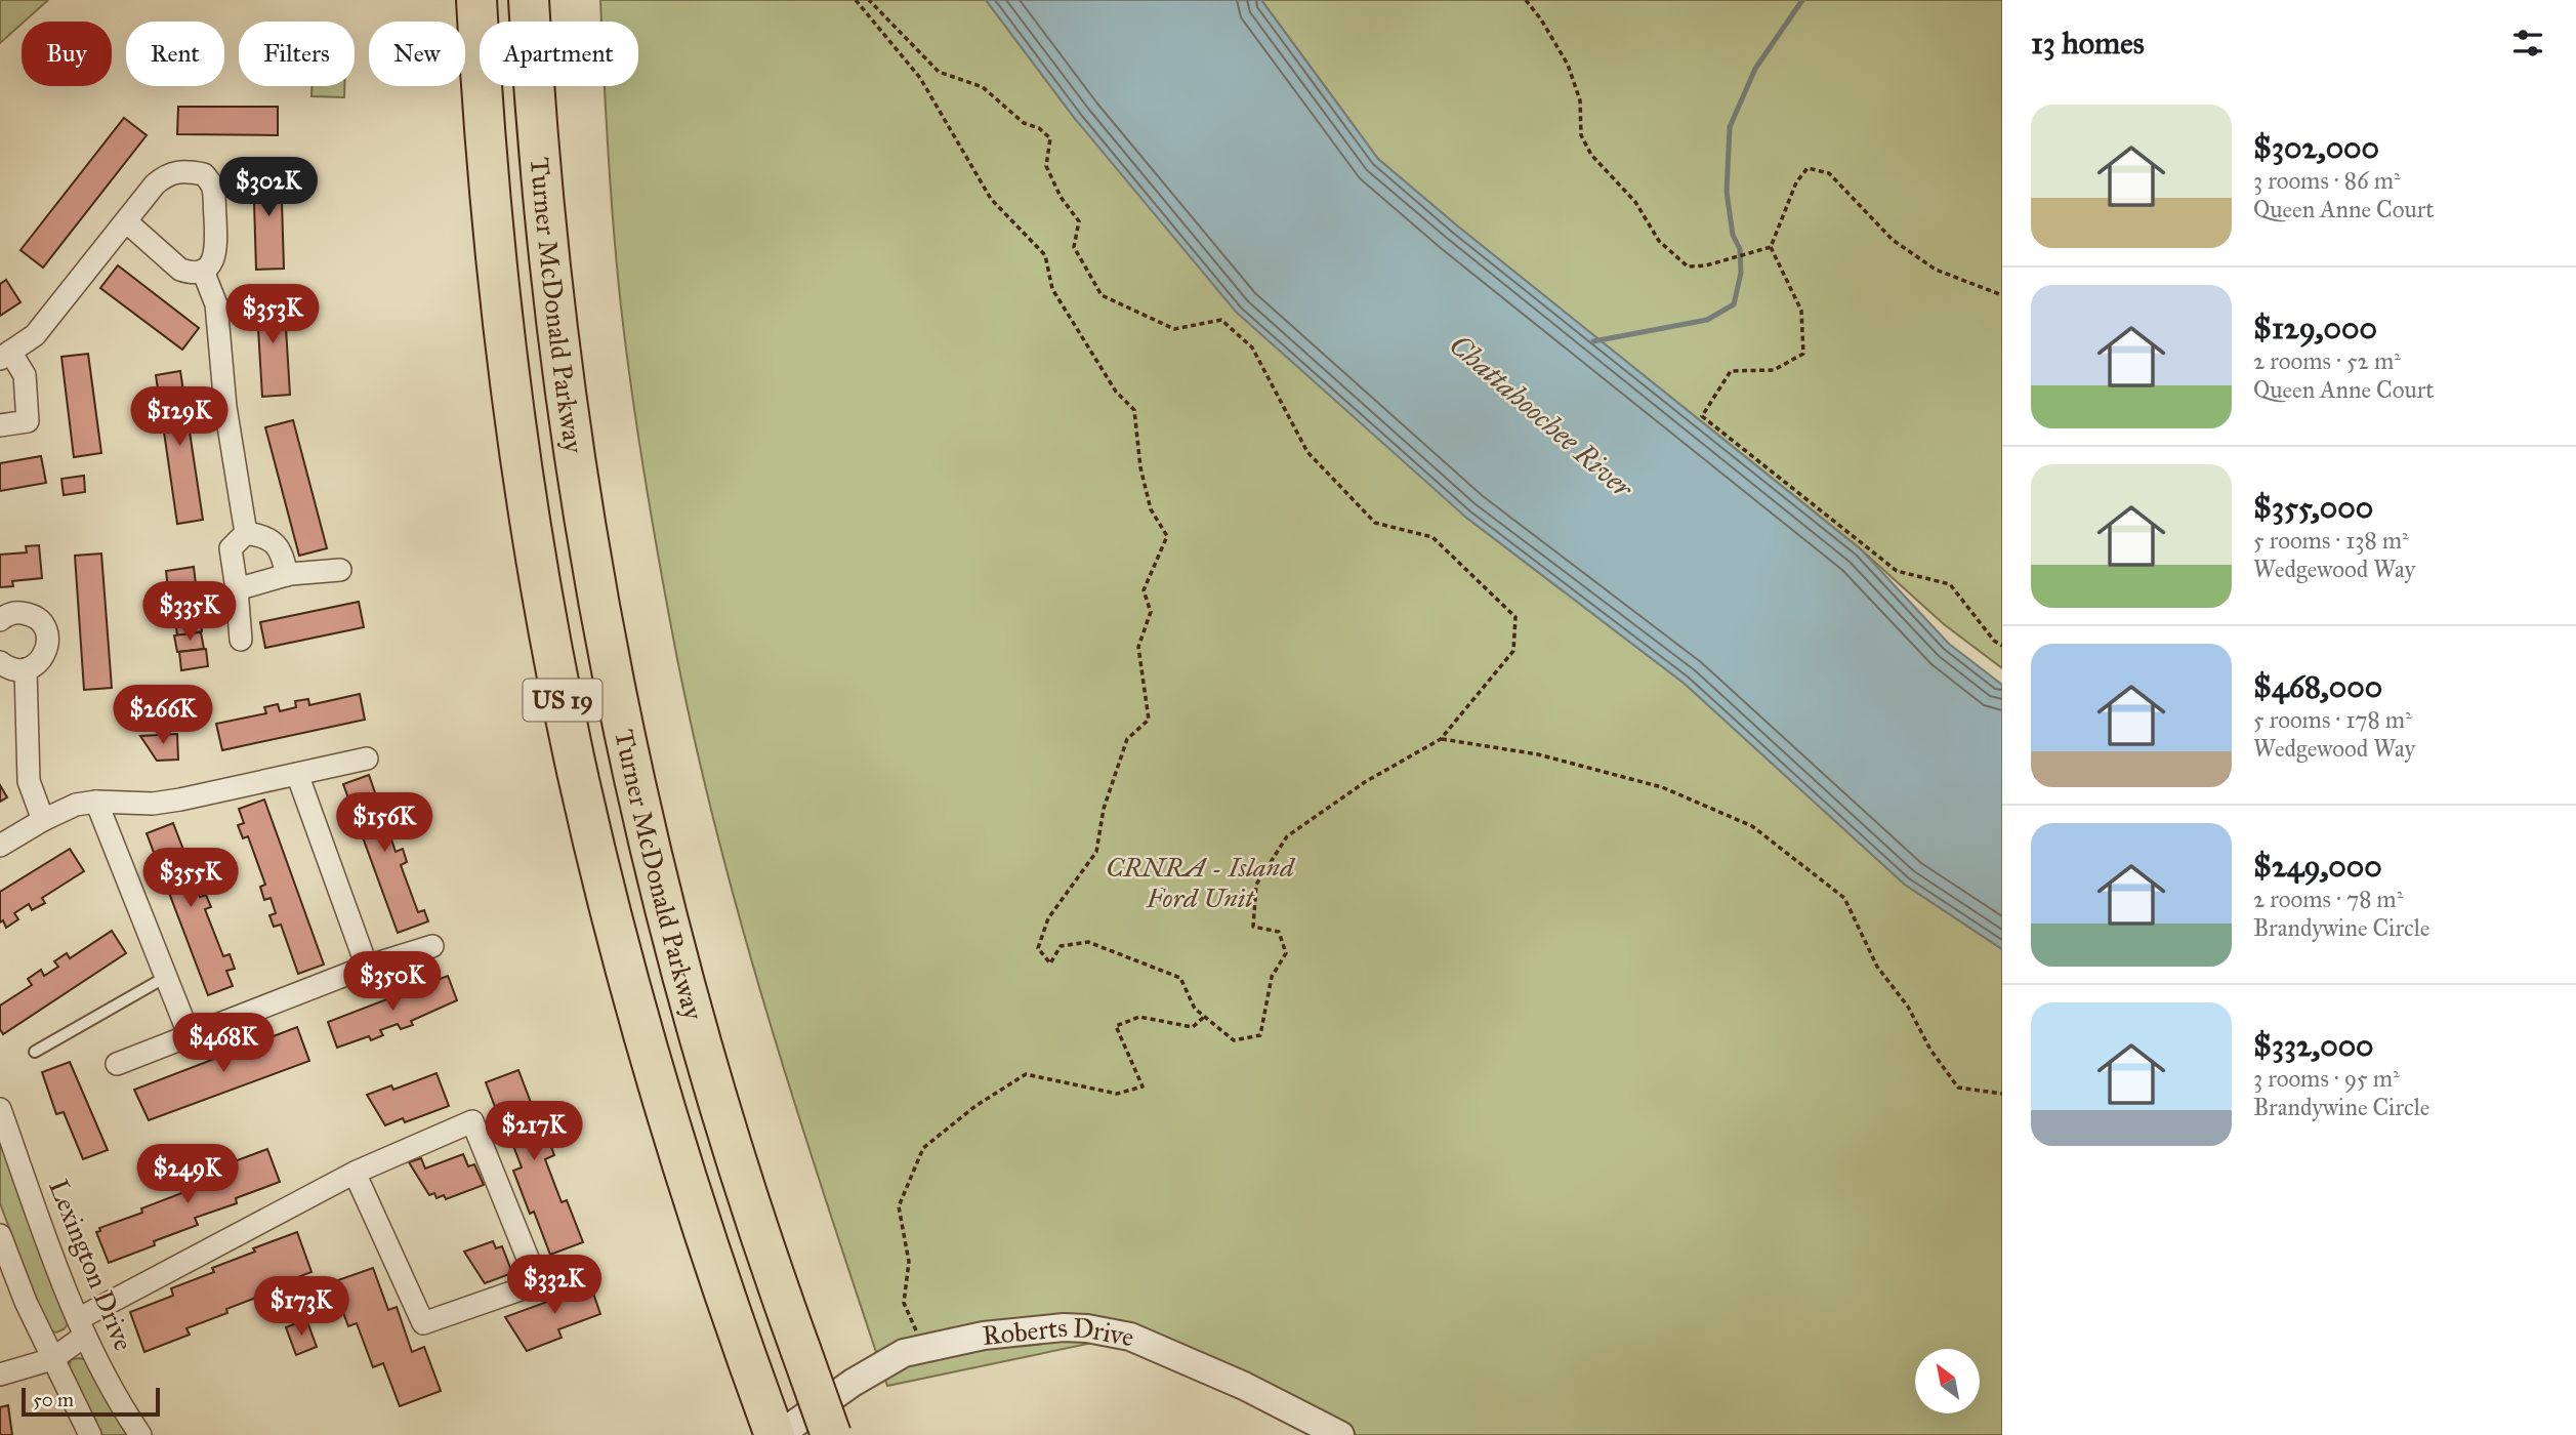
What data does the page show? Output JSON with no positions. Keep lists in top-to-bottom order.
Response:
{
  "streets": {
    "highway": ["Turner McDonald Parkway", "US 19"],
    "street": ["Lexington Drive", "Roberts Drive"]
  },
  "crossings": [
    ["Turner McDonald Parkway", "Roberts Drive"]
  ],
  "water": ["Chattahoochee River"],
  "parks": ["CRNRA - Island Ford Unit"],
  "scale_bar": "50 m",
  "north": "top left",
  "page": {
    "heading": "13 homes",
    "chip": [
      "Buy",
      "Rent",
      "Filters",
      "New",
      "Apartment"
    ],
    "list": [
      {
        "name": "$302,000",
        "note": "3 rooms · 86 m² · Queen Anne Court"
      },
      {
        "name": "$129,000",
        "note": "2 rooms · 52 m² · Queen Anne Court"
      },
      {
        "name": "$355,000",
        "note": "5 rooms · 138 m² · Wedgewood Way"
      },
      {
        "name": "$468,000",
        "note": "5 rooms · 178 m² · Wedgewood Way"
      },
      {
        "name": "$249,000",
        "note": "2 rooms · 78 m² · Brandywine Circle"
      },
      {
        "name": "$332,000",
        "note": "3 rooms · 95 m² · Brandywine Circle"
      }
    ],
    "price": [
      "$302K",
      "$353K",
      "$129K",
      "$335K",
      "$266K",
      "$156K",
      "$355K",
      "$350K",
      "$468K",
      "$217K",
      "$249K",
      "$332K",
      "$173K"
    ],
    "scale": "50 m"
  }
}
